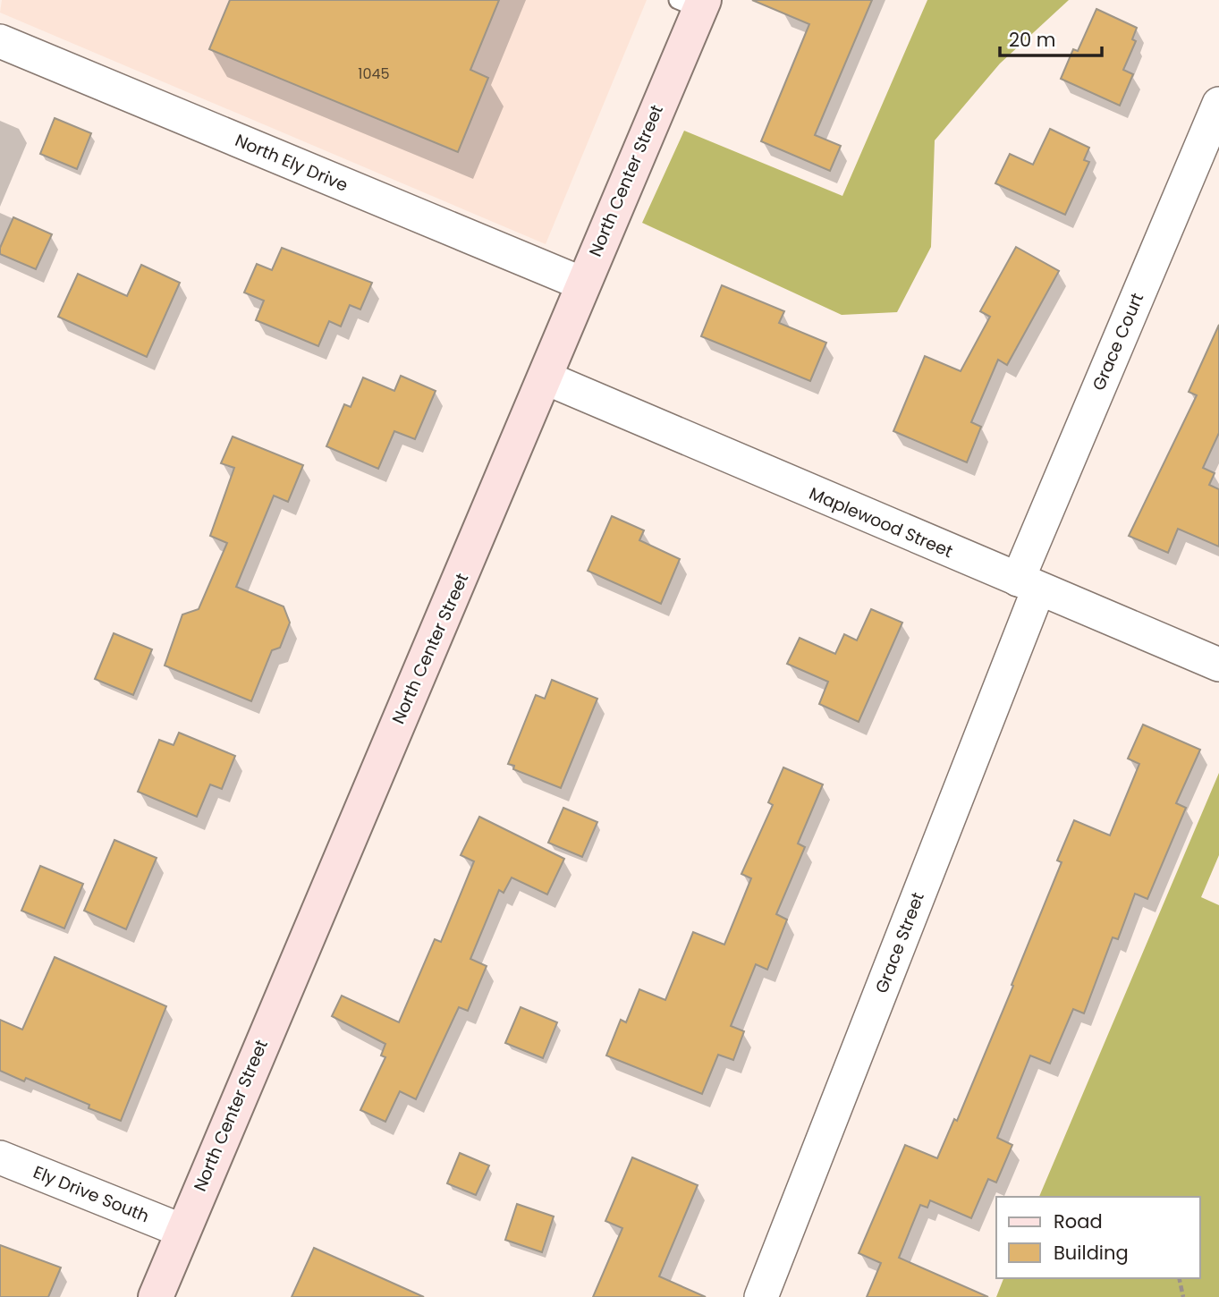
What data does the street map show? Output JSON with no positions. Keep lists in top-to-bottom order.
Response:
{
  "streets": {
    "street": [
      "North Ely Drive",
      "North Center Street",
      "Grace Court",
      "Maplewood Street",
      "Grace Street",
      "Ely Drive South"
    ]
  },
  "crossings": [
    ["North Ely Drive", "North Center Street"],
    ["North Center Street", "Maplewood Street"],
    ["North Center Street", "Ely Drive South"],
    ["Grace Court", "Maplewood Street"],
    ["Grace Court", "Grace Street"],
    ["Maplewood Street", "Grace Street"]
  ],
  "house_numbers": ["1045"],
  "legend": ["Road", "Building"],
  "scale_bar": "20 m"
}
